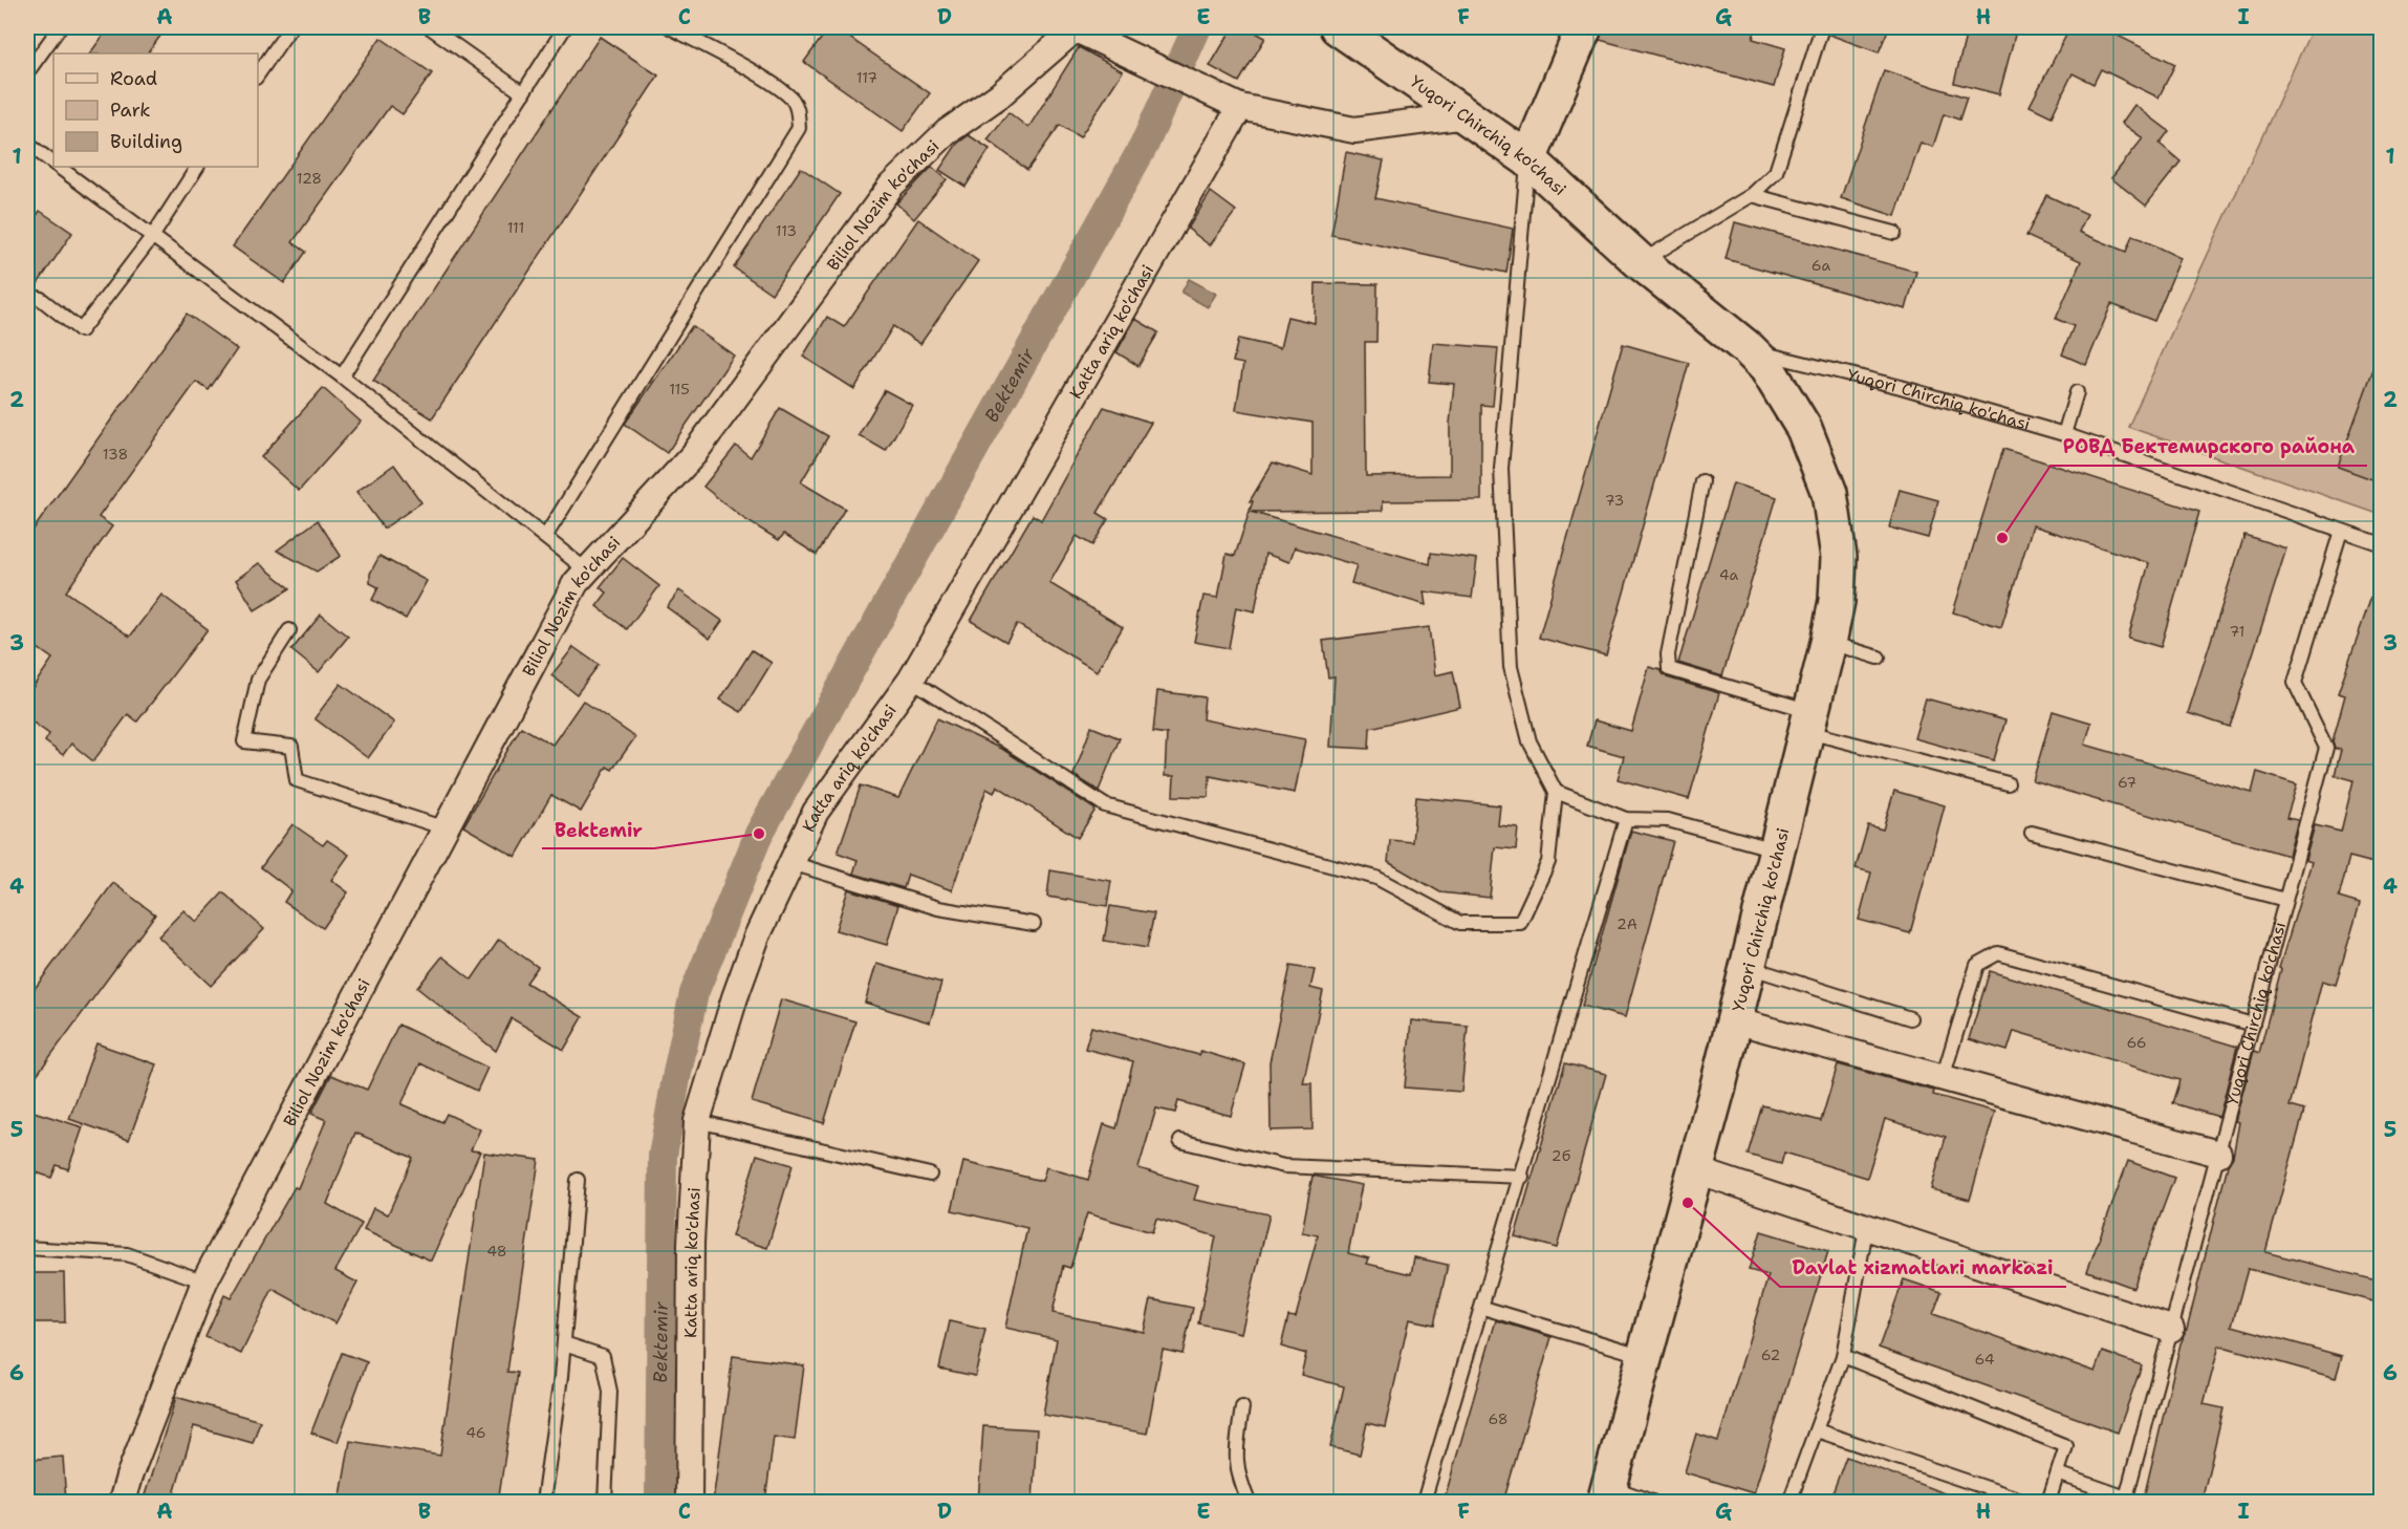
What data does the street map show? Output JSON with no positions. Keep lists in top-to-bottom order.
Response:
{
  "streets": {
    "street": ["Yuqori Chirchiq ko'chasi", "Biliol Nozim ko'chasi", "Katta ariq ko'chasi"]
  },
  "water": ["Bektemir"],
  "places": ["РОВД Бектемирского района", "Bektemir", "Davlat xizmatlari markazi"],
  "house_numbers": [
    "117",
    "128",
    "111",
    "113",
    "6а",
    "115",
    "138",
    "73",
    "4а",
    "71",
    "67",
    "2А",
    "66",
    "2б",
    "48",
    "62",
    "64",
    "68",
    "46"
  ],
  "legend": ["Road", "Park", "Building"],
  "grid": {
    "columns": [
      "A",
      "B",
      "C",
      "D",
      "E",
      "F",
      "G",
      "H",
      "I"
    ],
    "rows": [
      "1",
      "2",
      "3",
      "4",
      "5",
      "6"
    ]
  }
}
